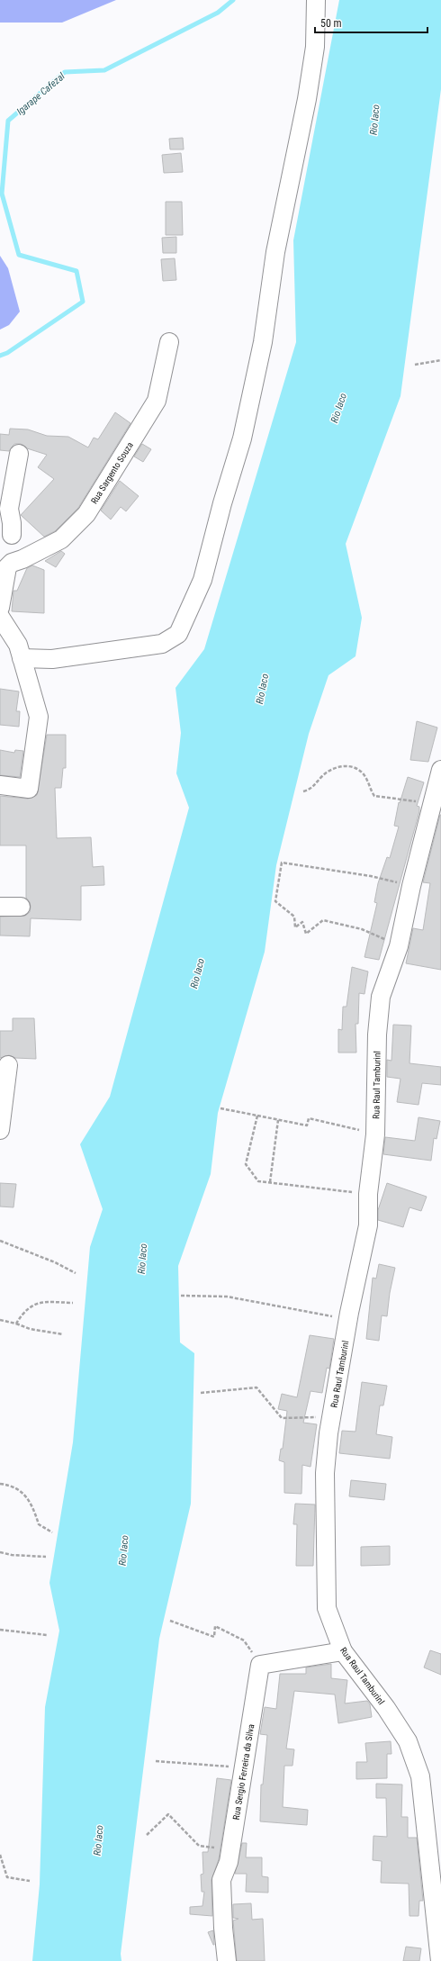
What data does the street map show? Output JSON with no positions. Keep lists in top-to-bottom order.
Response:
{
  "streets": {
    "street": ["Rua Sargento Souza", "Rua Raul Tamburinl", "Rua Sergio Ferreira da Silva"]
  },
  "water": ["Igarape Cafezal", "Rio Iaco"],
  "scale_bar": "50 m"
}
